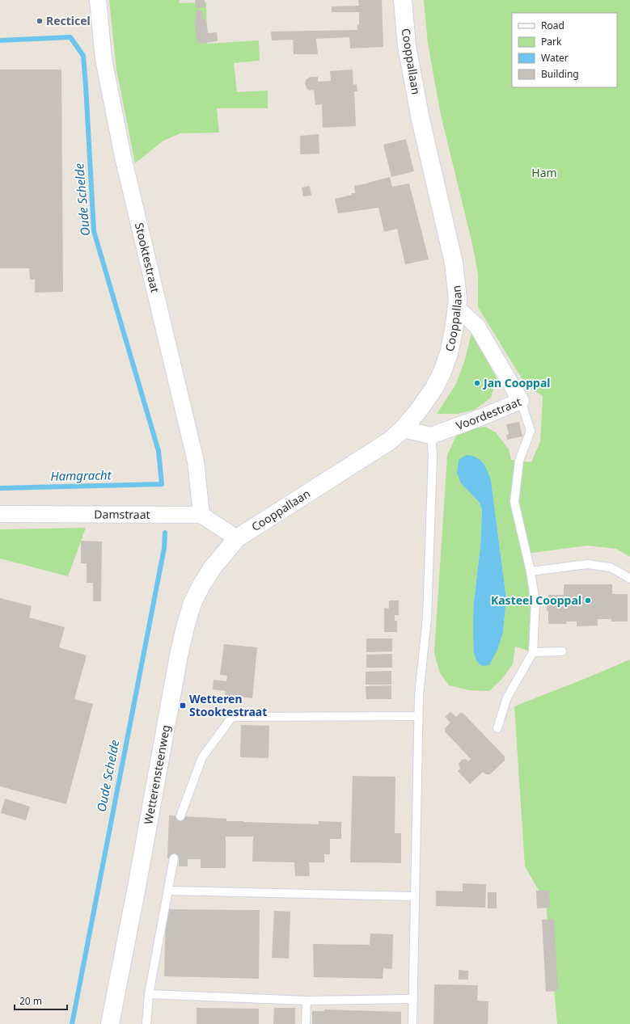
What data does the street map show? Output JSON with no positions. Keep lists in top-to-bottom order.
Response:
{
  "streets": {
    "street": [
      "Cooppallaan",
      "Stooktestraat",
      "Voordestraat",
      "Damstraat",
      "Wetterensteenweg"
    ]
  },
  "crossings": [
    ["Cooppallaan", "Voordestraat"],
    ["Cooppallaan", "Wetterensteenweg"],
    ["Stooktestraat", "Damstraat"]
  ],
  "water": ["Oude Schelde", "Hamgracht"],
  "parks": ["Ham"],
  "places": {
    "other": ["Recticel", "Jan Cooppal", "Kasteel Cooppal"],
    "transit": ["Wetteren Stooktestraat"]
  },
  "legend": [
    "Road",
    "Park",
    "Water",
    "Building"
  ],
  "scale_bar": "20 m"
}
